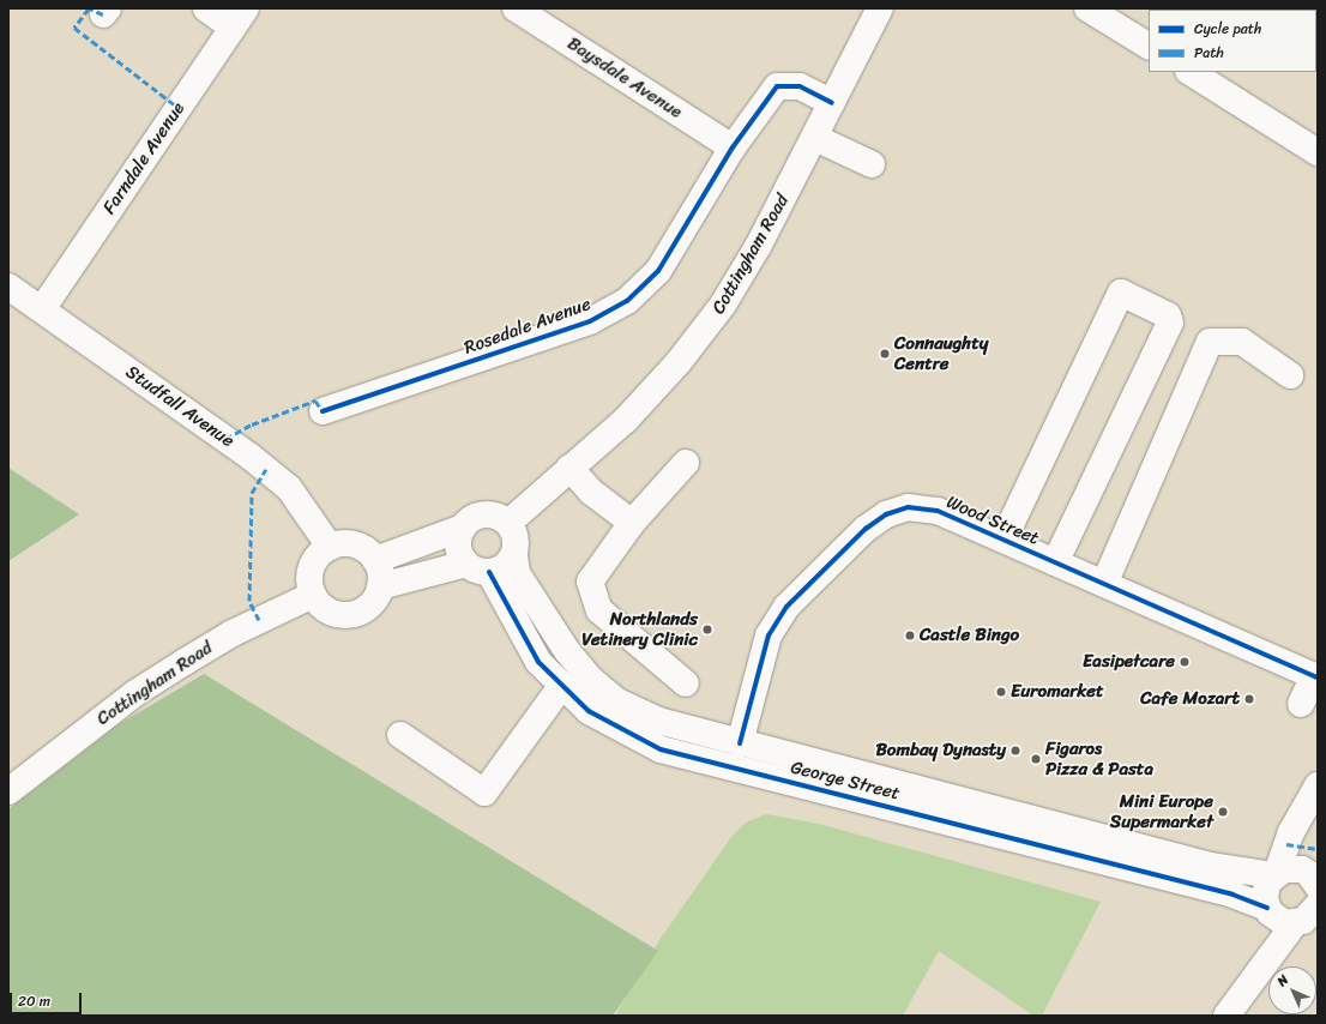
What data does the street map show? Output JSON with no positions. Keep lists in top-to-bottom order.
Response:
{
  "streets": {
    "street": [
      "Baysdale Avenue",
      "Farndale Avenue",
      "Cottingham Road",
      "Rosedale Avenue",
      "Studfall Avenue",
      "Wood Street",
      "George Street"
    ]
  },
  "crossings": [
    ["Baysdale Avenue", "Rosedale Avenue"],
    ["Farndale Avenue", "Studfall Avenue"],
    ["Cottingham Road", "Rosedale Avenue"],
    ["Cottingham Road", "Studfall Avenue"],
    ["Cottingham Road", "George Street"],
    ["Wood Street", "George Street"]
  ],
  "places": [
    "Connaughty Centre",
    "Northlands Vetinery Clinic",
    "Castle Bingo",
    "Easipetcare",
    "Euromarket",
    "Cafe Mozart",
    "Bombay Dynasty",
    "Figaros Pizza & Pasta",
    "Mini Europe Supermarket"
  ],
  "legend": ["Cycle path", "Path"],
  "scale_bar": "20 m",
  "north": "top left"
}
